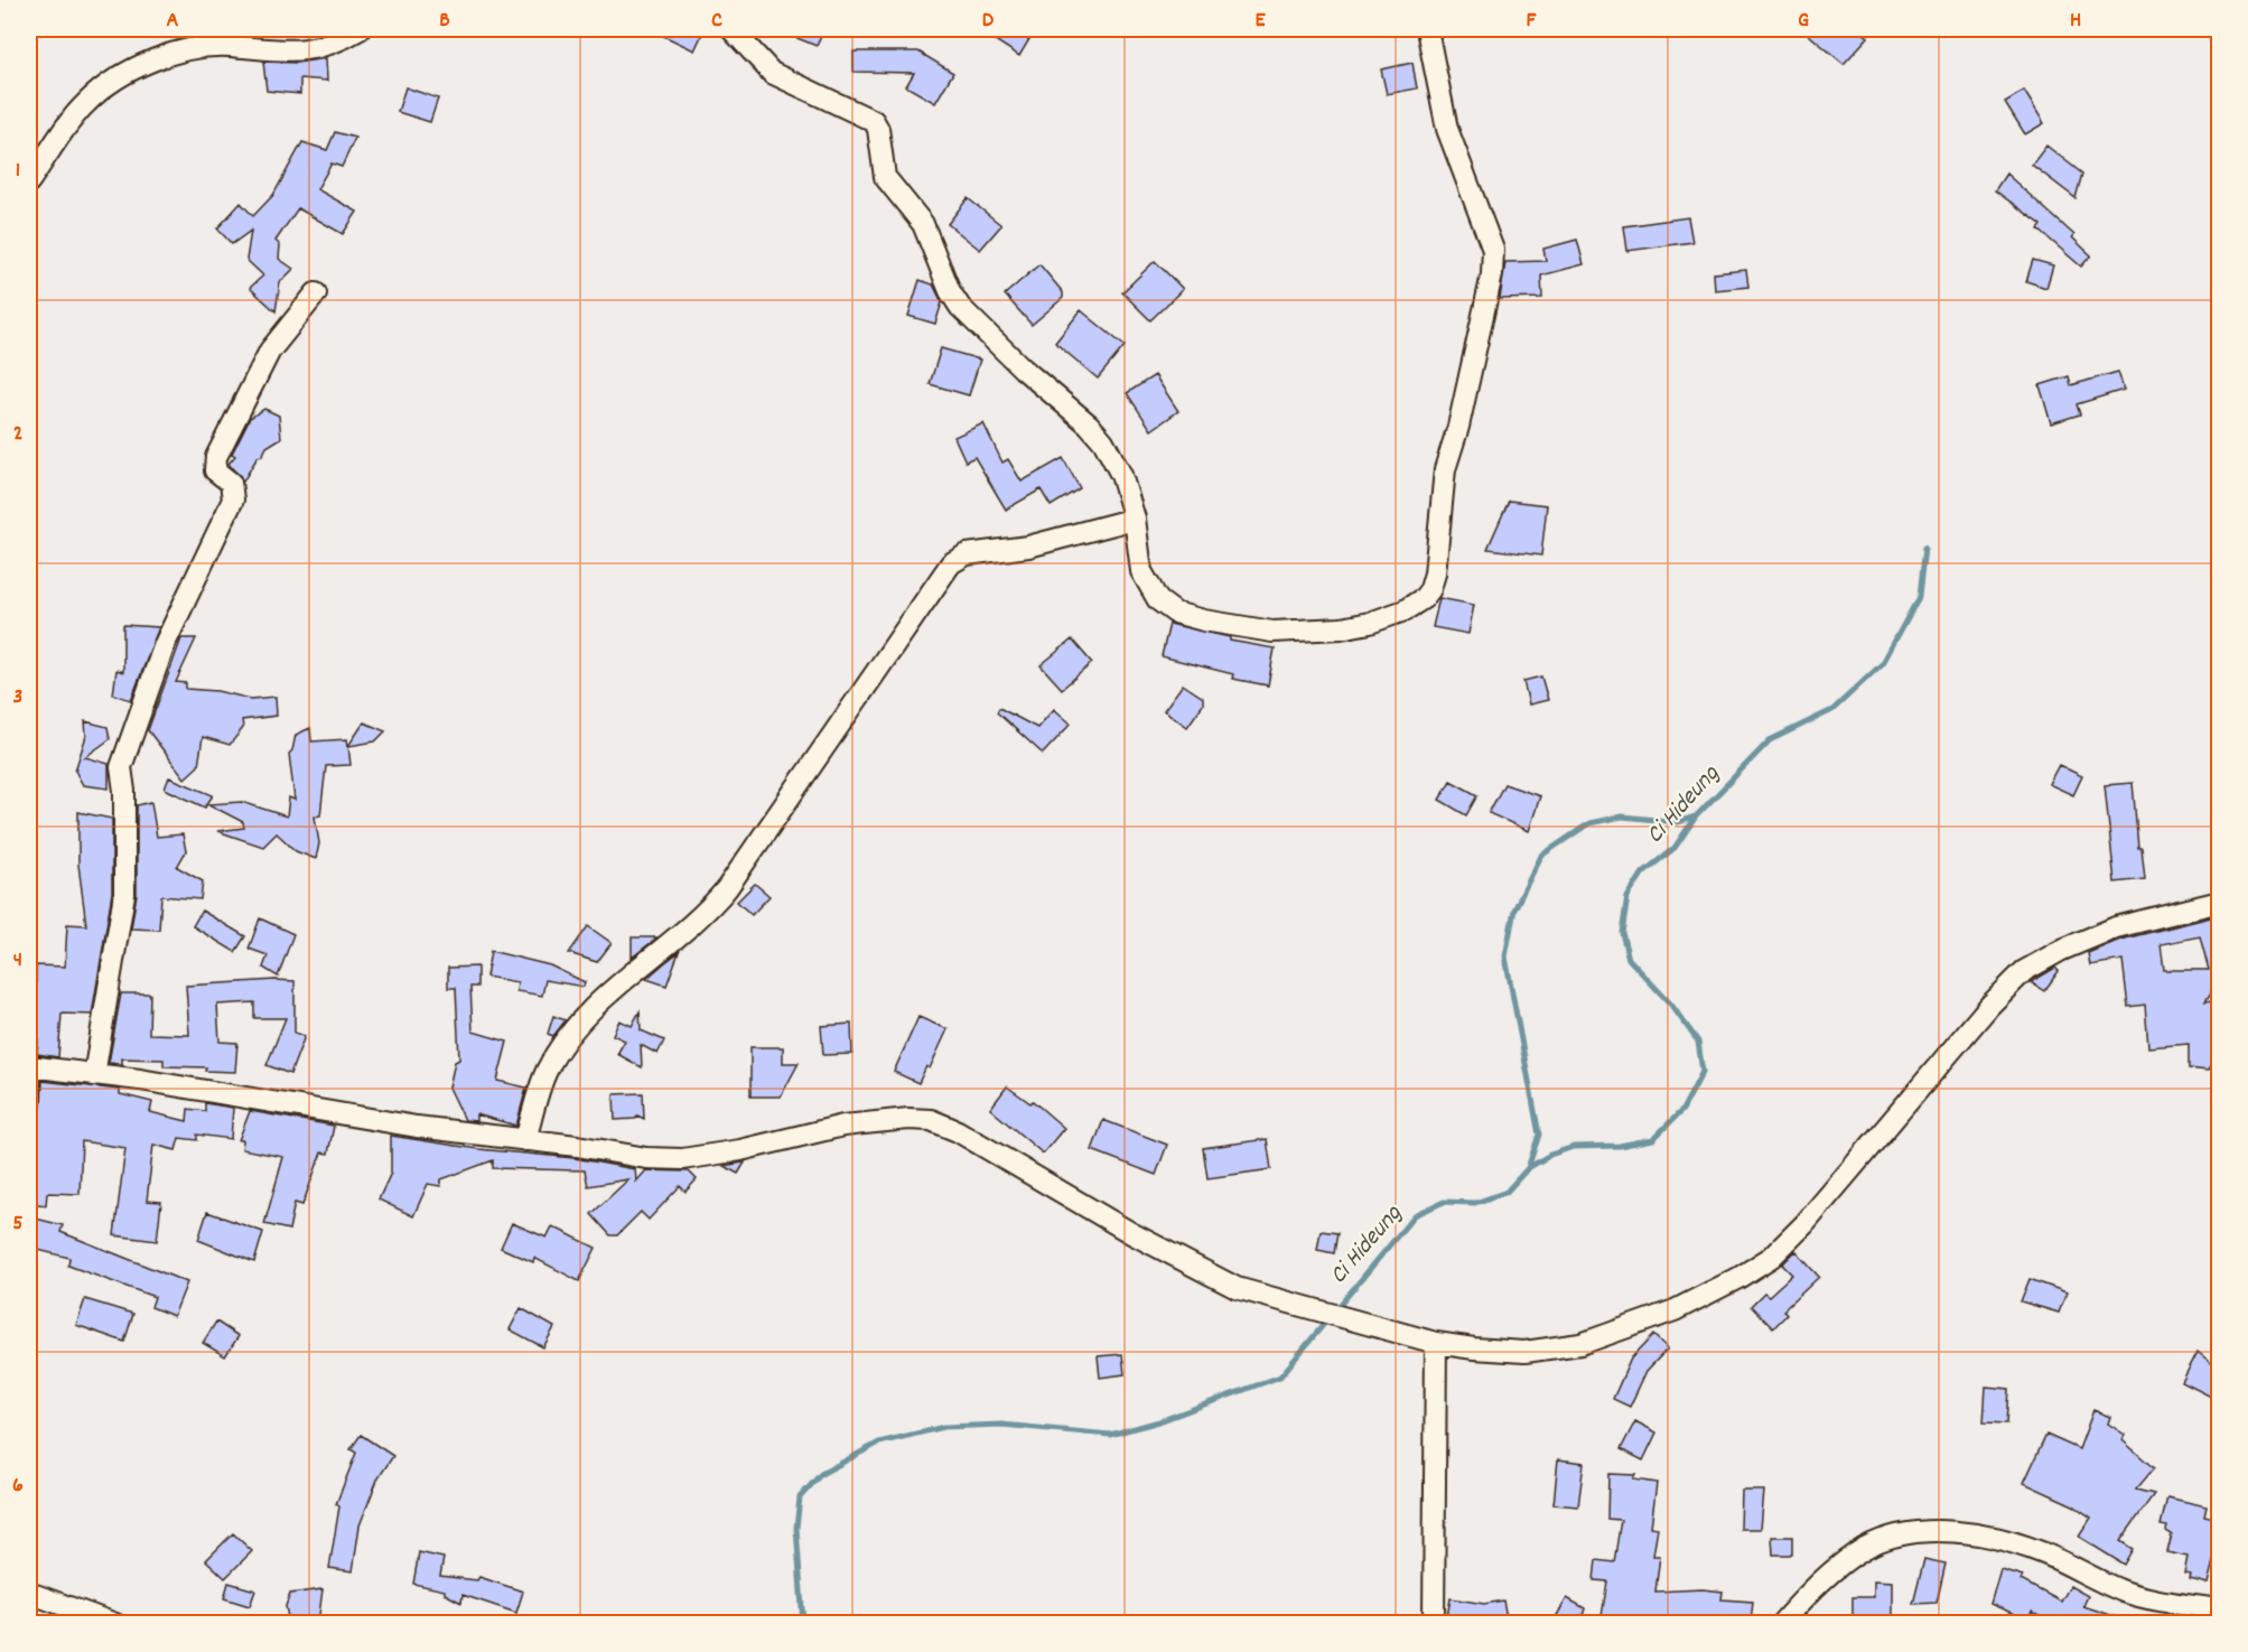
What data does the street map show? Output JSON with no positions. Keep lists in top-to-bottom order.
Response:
{
  "water": ["Ci Hideung"],
  "grid": {
    "columns": [
      "A",
      "B",
      "C",
      "D",
      "E",
      "F",
      "G",
      "H"
    ],
    "rows": [
      "1",
      "2",
      "3",
      "4",
      "5",
      "6"
    ]
  }
}
